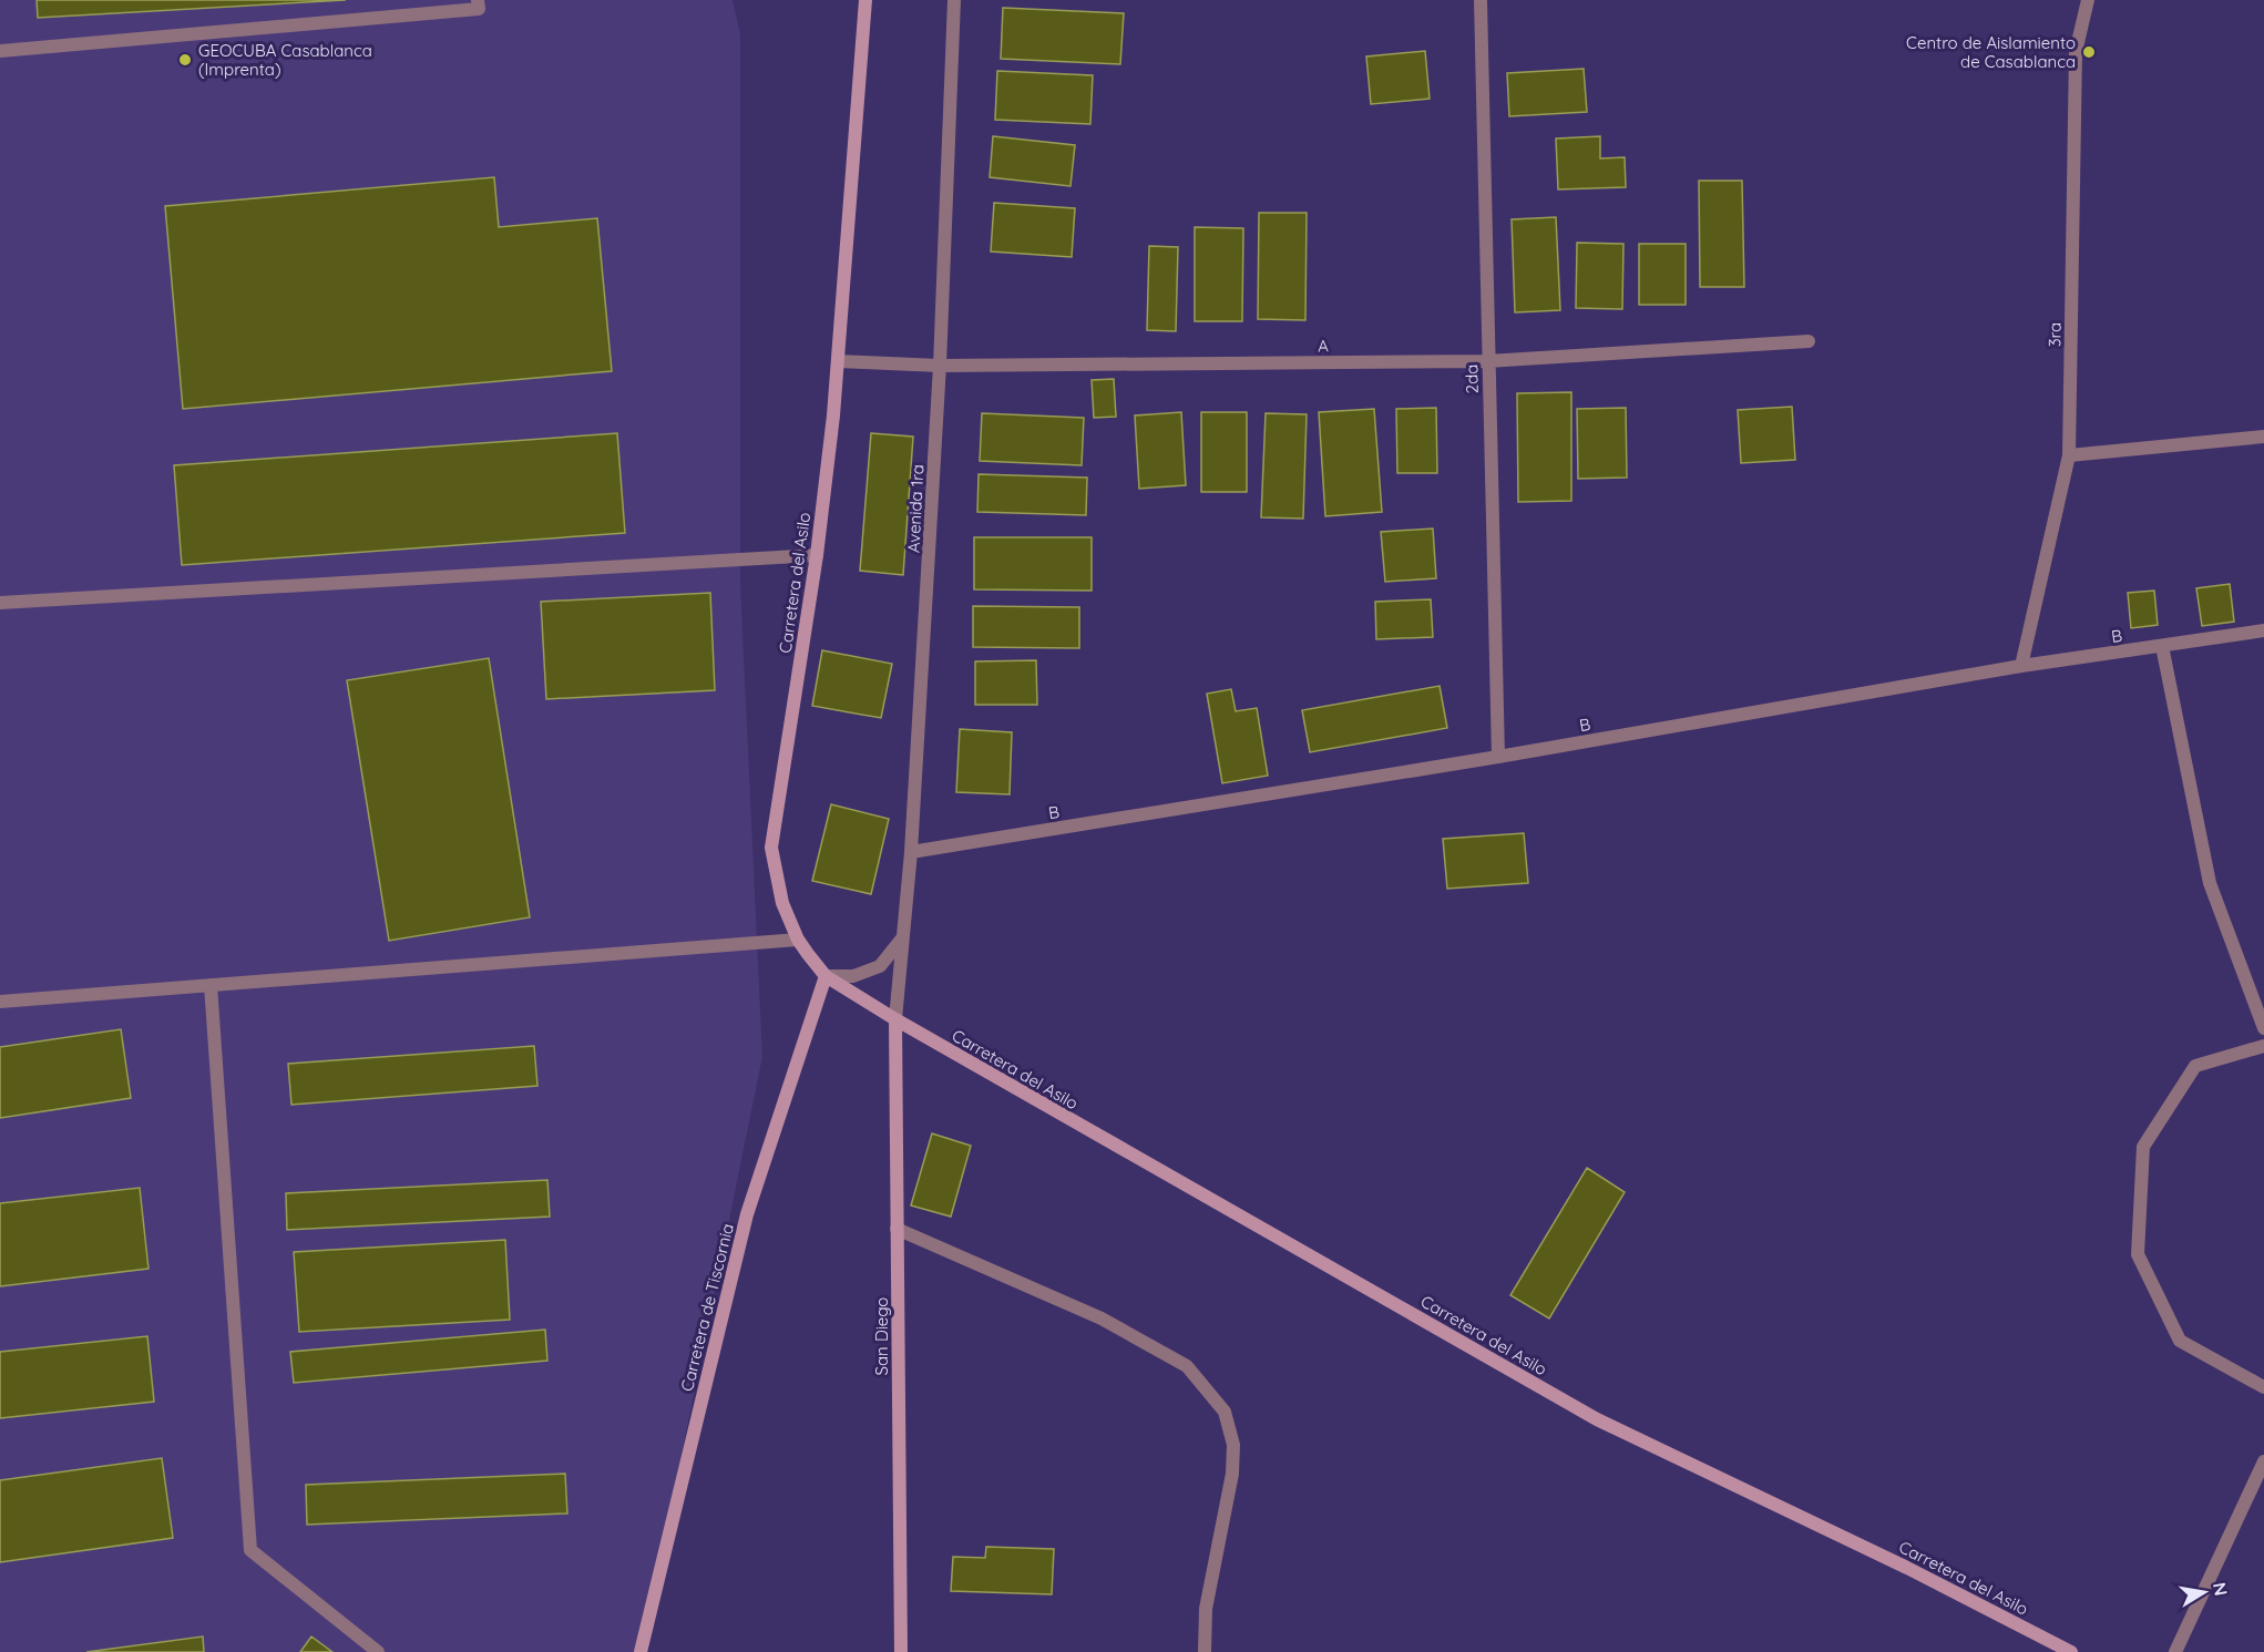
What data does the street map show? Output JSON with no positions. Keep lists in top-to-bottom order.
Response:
{
  "streets": {
    "street": [
      "3ra",
      "A",
      "2da",
      "Avenida 1ra",
      "Carretera del Asilo",
      "B",
      "Carretera de Tiscornia",
      "San Diego"
    ]
  },
  "crossings": [
    ["3ra", "B"],
    ["A", "2da"],
    ["A", "Avenida 1ra"],
    ["A", "Carretera del Asilo"],
    ["2da", "B"],
    ["Avenida 1ra", "Carretera del Asilo"],
    ["Avenida 1ra", "B"],
    ["Avenida 1ra", "San Diego"],
    ["Carretera del Asilo", "Carretera de Tiscornia"],
    ["Carretera del Asilo", "San Diego"]
  ],
  "places": ["Centro de Aislamiento de Casablanca", "GEOCUBA Casablanca (Imprenta)"],
  "north": "right"
}
